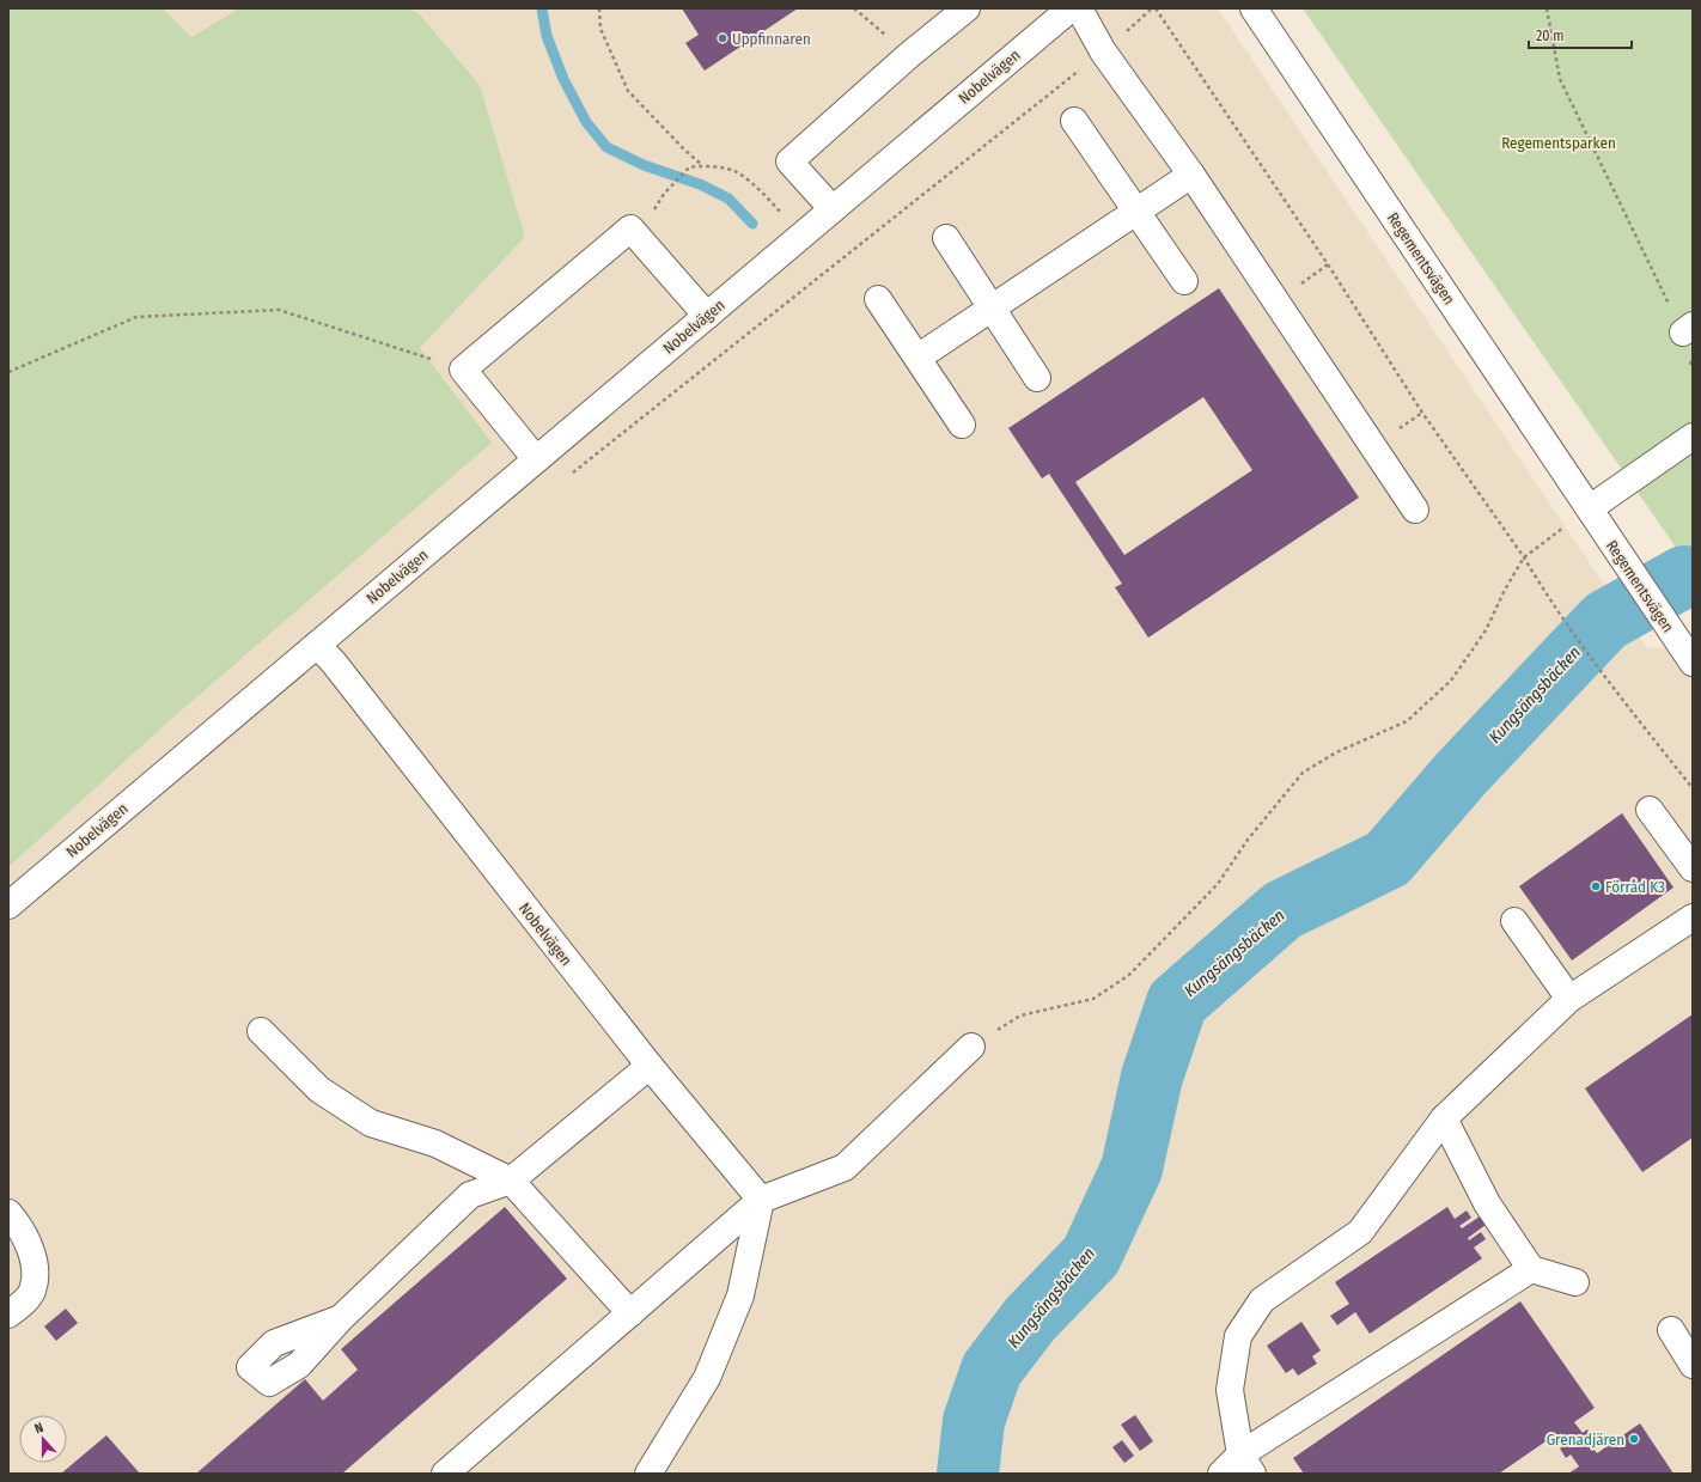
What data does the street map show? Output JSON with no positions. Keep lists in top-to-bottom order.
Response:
{
  "streets": {
    "street": ["Nobelvägen", "Regementsvägen"]
  },
  "water": ["Kungsängsbäcken"],
  "parks": ["Regementsparken"],
  "places": ["Uppfinnaren", "Förråd K3", "Grenadjären"],
  "scale_bar": "20 m",
  "north": "top"
}
